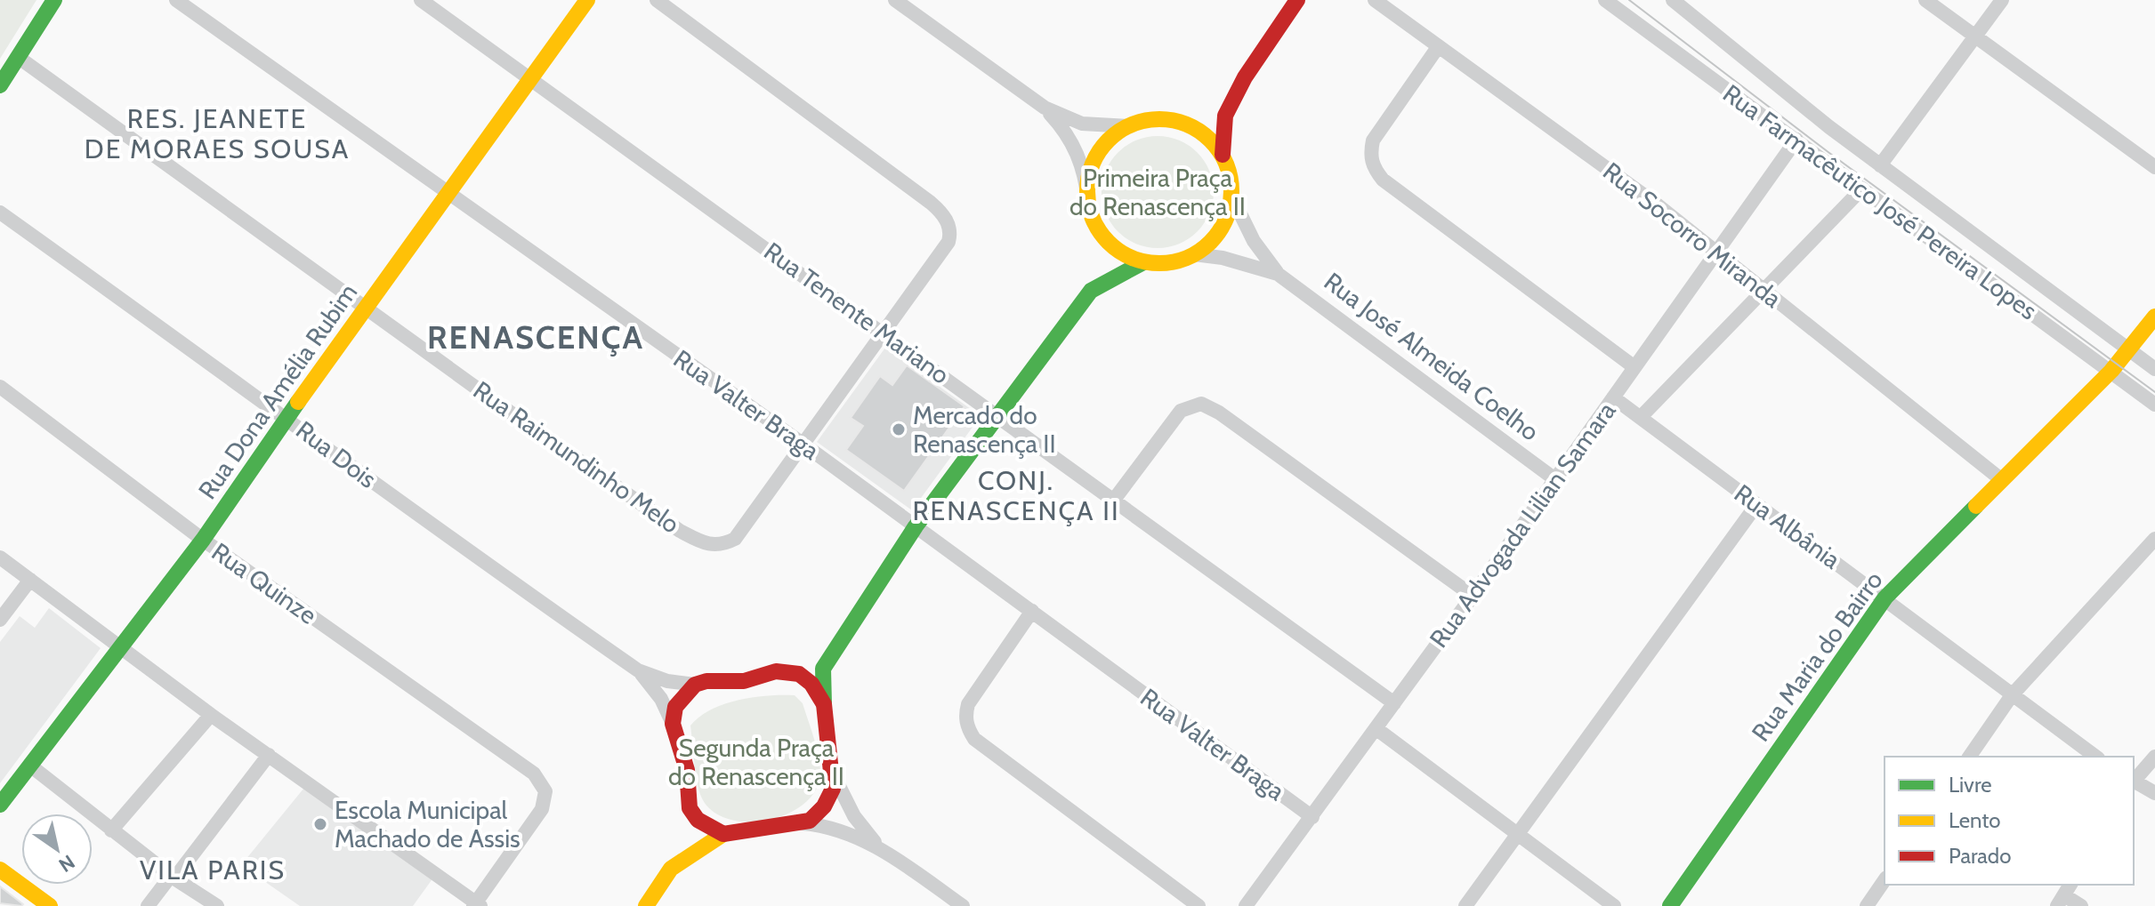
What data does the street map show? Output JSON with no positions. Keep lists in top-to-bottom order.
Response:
{
  "streets": {
    "street": [
      "Rua Farmacêutico José Pereira Lopes",
      "Rua Socorro Miranda",
      "Rua Tenente Mariano",
      "Rua José Almeida Coelho",
      "Rua Dona Amélia Rubim",
      "Rua Valter Braga",
      "Rua Dois",
      "Rua Raimundinho Melo",
      "Rua Advogada Lilian Samara",
      "Rua Albânia",
      "Rua Quinze",
      "Rua Maria do Bairro"
    ]
  },
  "crossings": [
    ["Rua Farmacêutico José Pereira Lopes", "Rua Advogada Lilian Samara"],
    ["Rua Farmacêutico José Pereira Lopes", "Rua Maria do Bairro"],
    ["Rua Socorro Miranda", "Rua Advogada Lilian Samara"],
    ["Rua Socorro Miranda", "Rua Maria do Bairro"],
    ["Rua Tenente Mariano", "Rua Dona Amélia Rubim"],
    ["Rua Tenente Mariano", "Rua Raimundinho Melo"],
    ["Rua Tenente Mariano", "Rua Advogada Lilian Samara"],
    ["Rua José Almeida Coelho", "Rua Advogada Lilian Samara"],
    ["Rua Dona Amélia Rubim", "Rua Valter Braga"],
    ["Rua Dona Amélia Rubim", "Rua Dois"],
    ["Rua Dona Amélia Rubim", "Rua Raimundinho Melo"],
    ["Rua Dona Amélia Rubim", "Rua Quinze"],
    ["Rua Valter Braga", "Rua Raimundinho Melo"],
    ["Rua Valter Braga", "Rua Advogada Lilian Samara"],
    ["Rua Advogada Lilian Samara", "Rua Albânia"],
    ["Rua Albânia", "Rua Maria do Bairro"]
  ],
  "districts": [
    "RES. JEANETE DE MORAES SOUSA",
    "RENASCENÇA",
    "CONJ. RENASCENÇA II",
    "VILA PARIS"
  ],
  "parks": ["Primeira Praça do Renascença II", "Segunda Praça do Renascença II"],
  "places": ["Mercado do Renascença II", "Escola Municipal Machado de Assis"],
  "legend": ["Livre", "Lento", "Parado"],
  "north": "bottom right"
}
